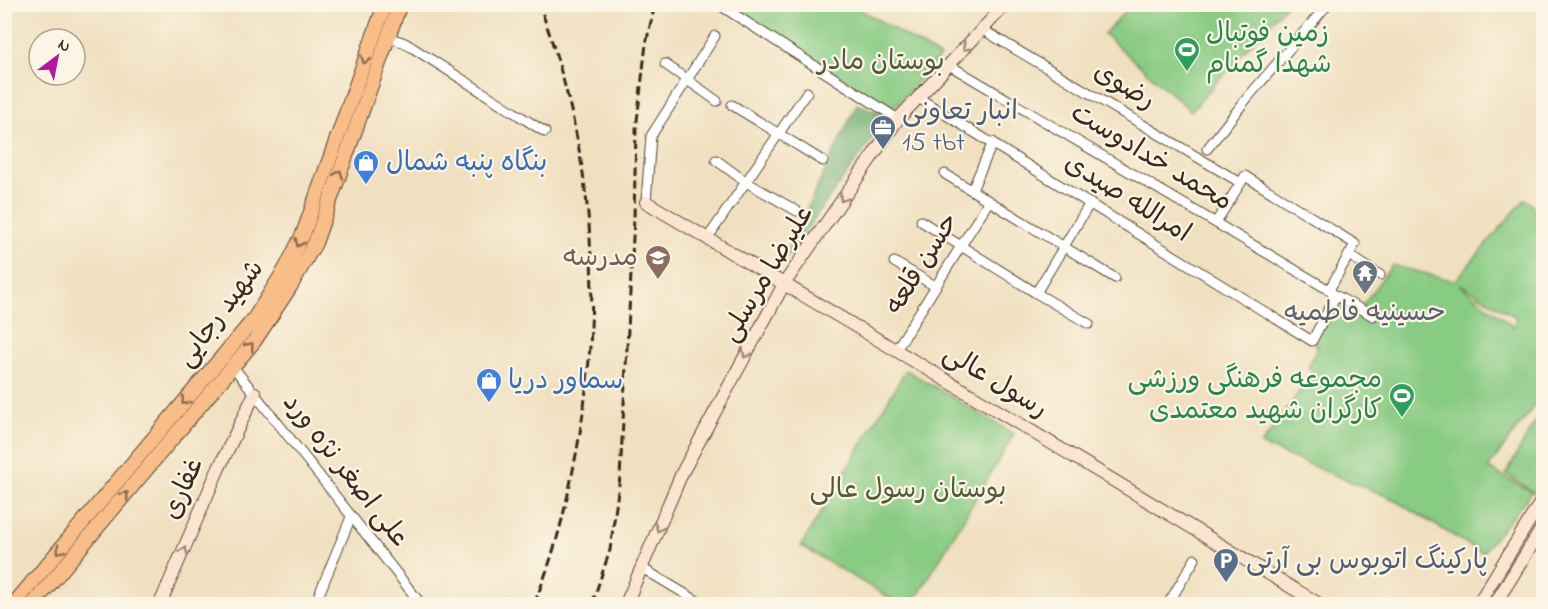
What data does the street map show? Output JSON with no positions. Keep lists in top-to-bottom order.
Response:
{
  "streets": {
    "main road": ["شهید رجایی"],
    "street": [
      "رضوی",
      "محمد خدادوست",
      "امرالله صیدی",
      "حسن قلعه",
      "علیرضا مرسلی",
      "رسول عالی",
      "علی اصغر نژه ورد",
      "غفاری"
    ]
  },
  "crossings": [
    ["رضوی", "علیرضا مرسلی"],
    ["محمد خدادوست", "امرالله صیدی"],
    ["محمد خدادوست", "علیرضا مرسلی"],
    ["امرالله صیدی", "علیرضا مرسلی"],
    ["حسن قلعه", "رسول عالی"],
    ["علیرضا مرسلی", "رسول عالی"],
    ["شهید رجایی", "علی اصغر نژه ورد"],
    ["علی اصغر نژه ورد", "غفاری"]
  ],
  "one_way": ["غفاری"],
  "parks": ["بوستان مادر", "بوستان رسول عالی"],
  "places": {
    "sports": ["زمین فوتبال شهدا گمنام", "مجموعه فرهنگی ورزشی کارگران شهید معتمدی"],
    "office": ["انبار تعاونی 15 tbt"],
    "shop": ["بنگاه پنبه شمال", "سماور دریا"],
    "school or university": ["مدرسه"],
    "temple": ["حسینیه فاطمیه"],
    "parking": ["پارکینگ اتوبوس بی آرتی"]
  },
  "north": "top right"
}
